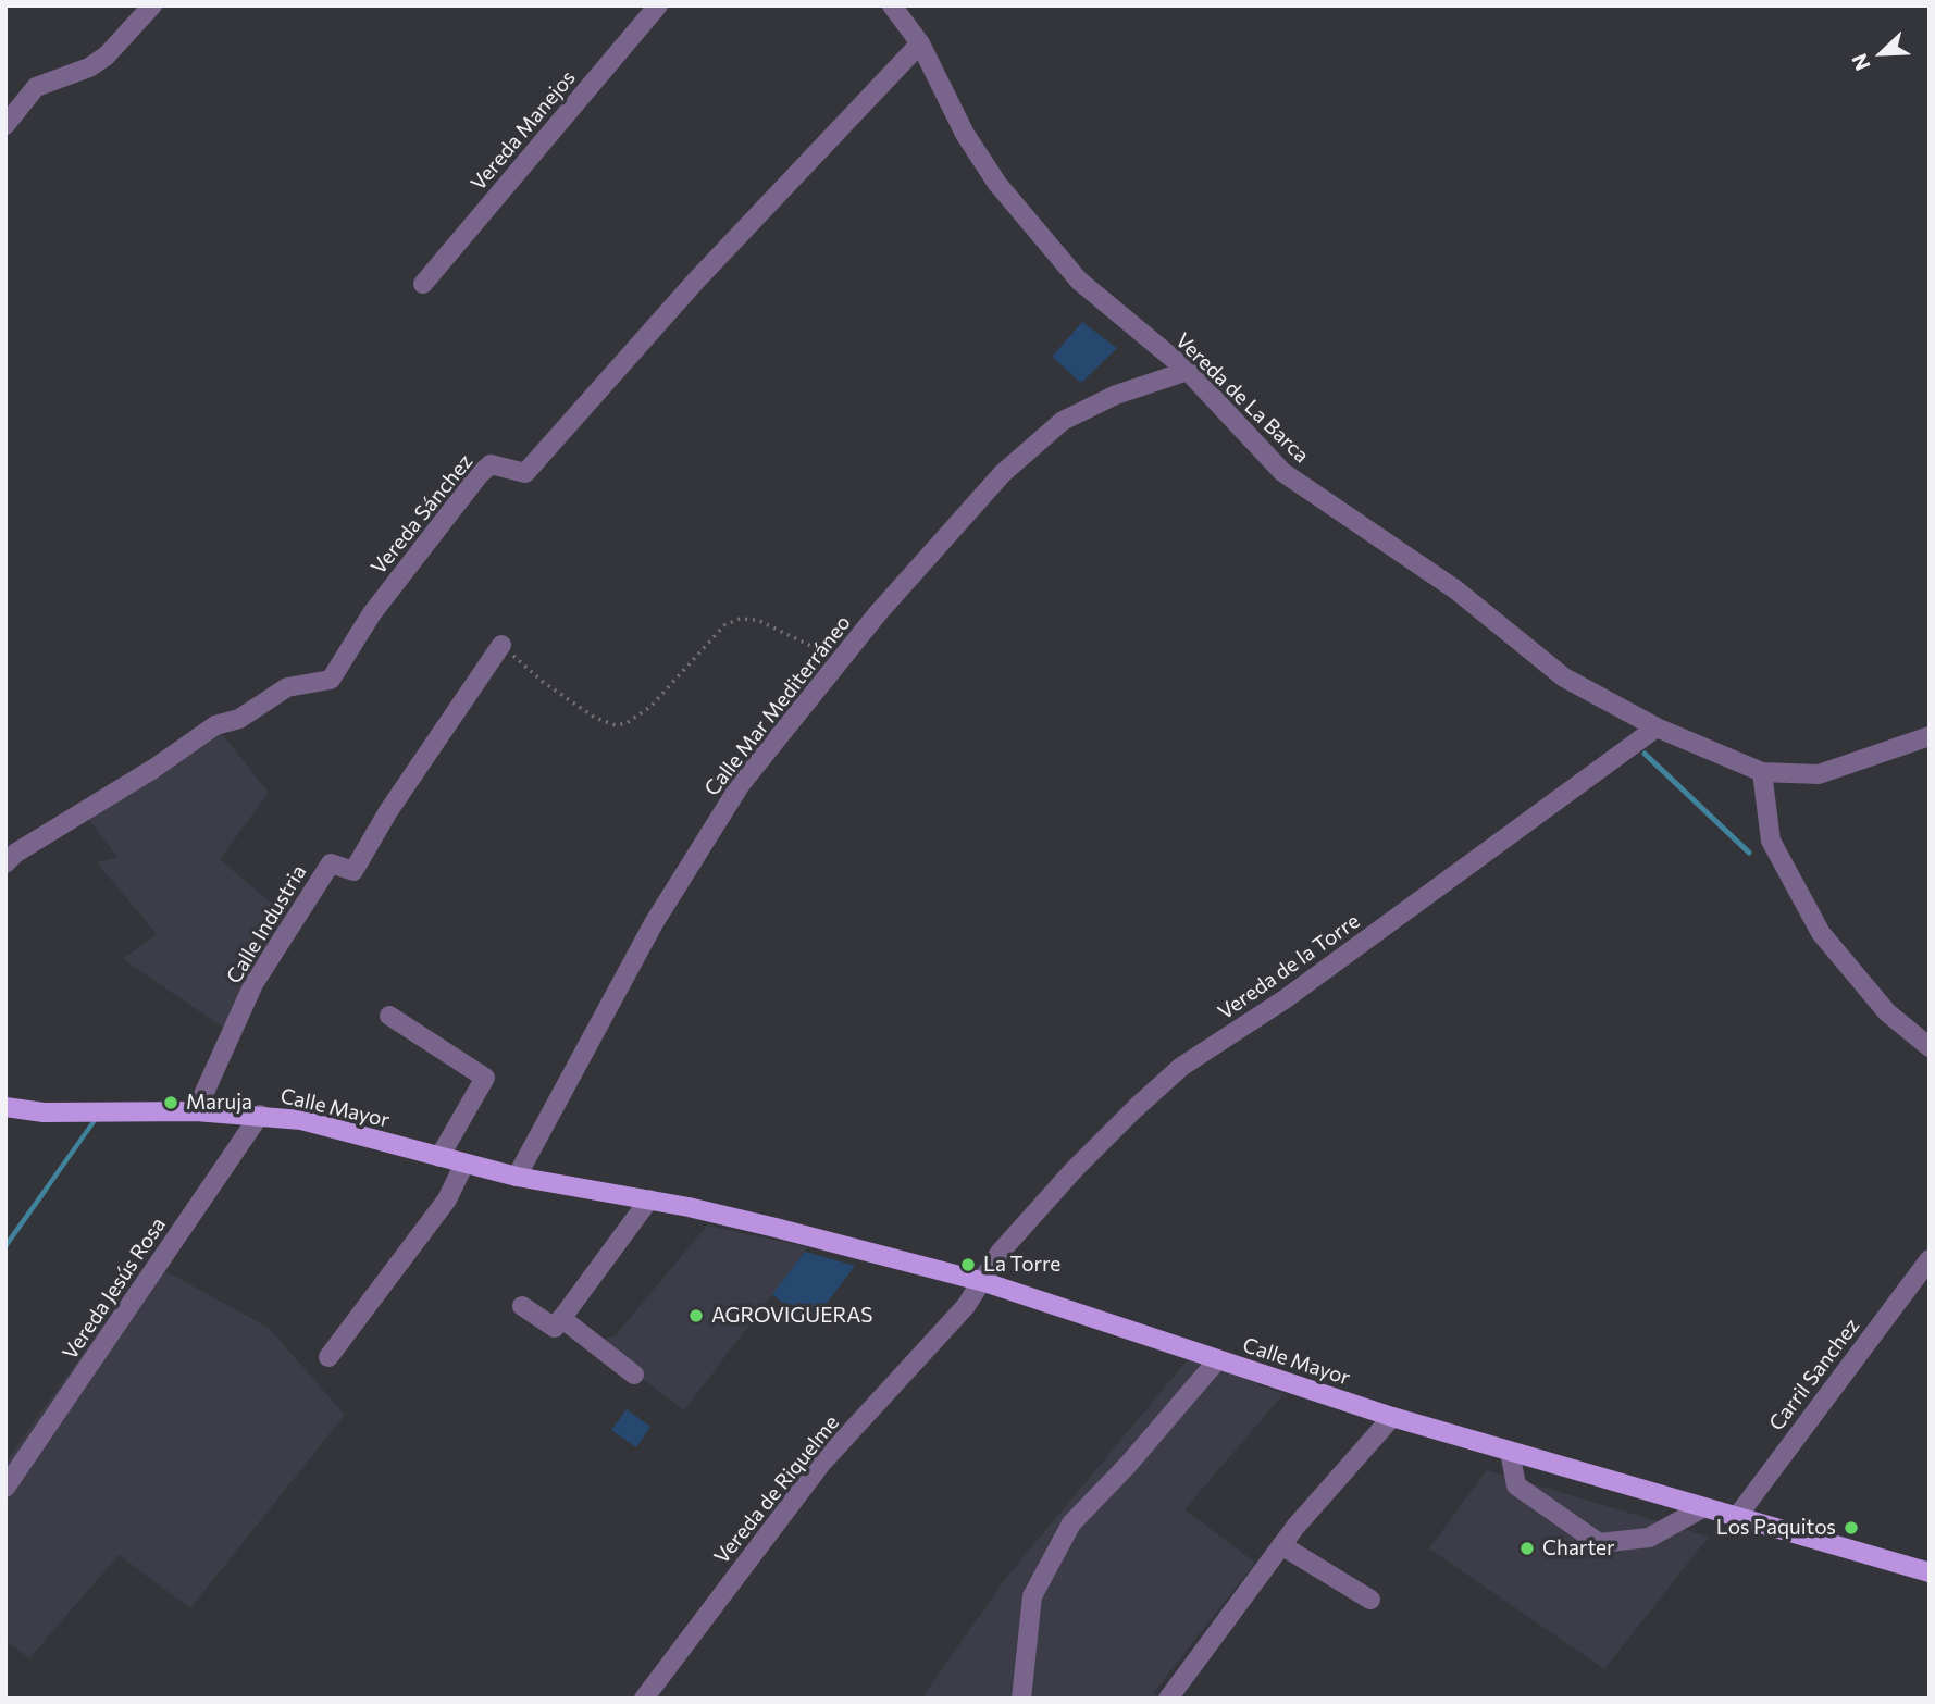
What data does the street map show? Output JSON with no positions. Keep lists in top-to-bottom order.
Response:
{
  "streets": {
    "main road": ["Calle Mayor"],
    "street": [
      "Vereda Manejos",
      "Vereda de La Barca",
      "Vereda Sánchez",
      "Calle Mar Mediterráneo",
      "Calle Industria",
      "Vereda de la Torre",
      "Vereda Jesús Rosa",
      "Carril Sanchez",
      "Vereda de Riquelme"
    ]
  },
  "crossings": [
    ["Vereda de La Barca", "Vereda Sánchez"],
    ["Vereda de La Barca", "Calle Mar Mediterráneo"],
    ["Vereda de La Barca", "Vereda de la Torre"],
    ["Calle Mar Mediterráneo", "Calle Mayor"],
    ["Calle Industria", "Calle Mayor"],
    ["Vereda de la Torre", "Calle Mayor"],
    ["Vereda de la Torre", "Vereda de Riquelme"],
    ["Calle Mayor", "Vereda Jesús Rosa"],
    ["Calle Mayor", "Carril Sanchez"],
    ["Calle Mayor", "Vereda de Riquelme"]
  ],
  "places": [
    "Maruja",
    "La Torre",
    "AGROVIGUERAS",
    "Los Paquitos",
    "Charter"
  ],
  "north": "bottom left"
}
